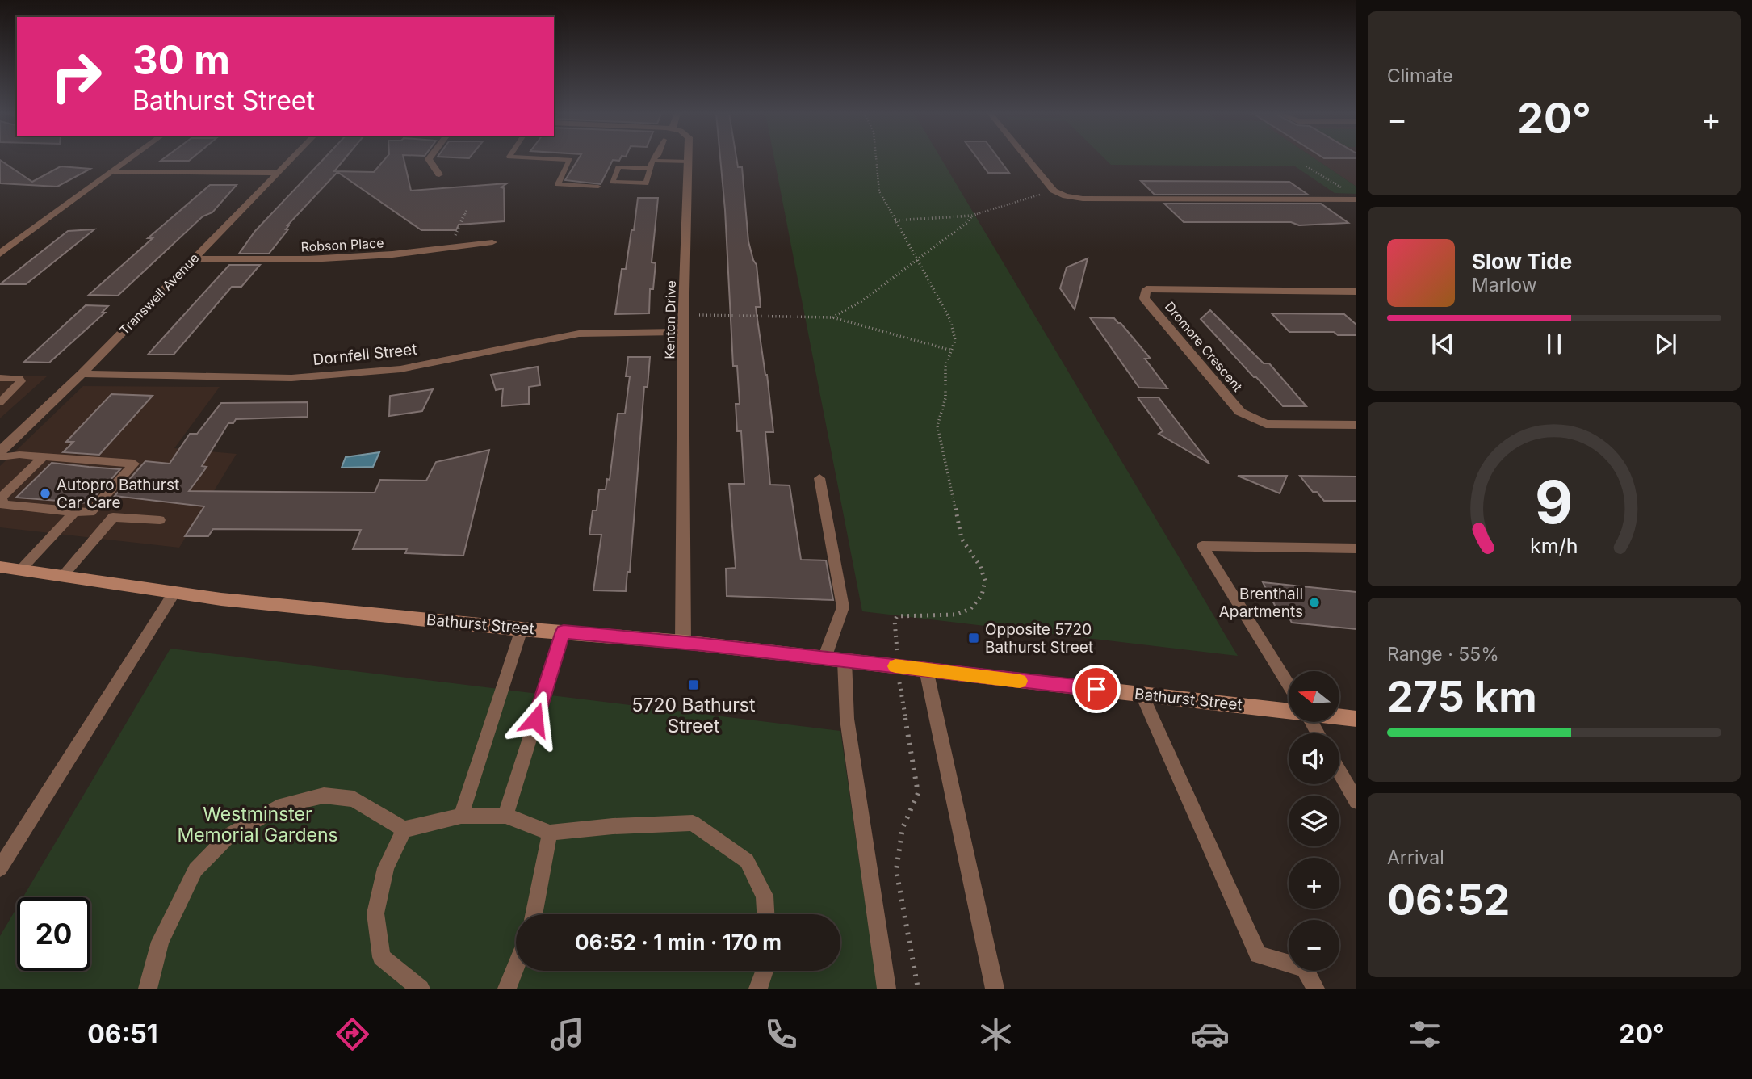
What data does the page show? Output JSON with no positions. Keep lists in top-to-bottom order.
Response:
{
  "streets": {
    "main road": ["Bathurst Street"],
    "street": [
      "Robson Place",
      "Transwell Avenue",
      "Kenton Drive",
      "Dromore Crescent",
      "Dornfell Street"
    ]
  },
  "crossings": [
    ["Robson Place", "Transwell Avenue"],
    ["Transwell Avenue", "Dornfell Street"],
    ["Kenton Drive", "Dornfell Street"],
    ["Kenton Drive", "Bathurst Street"]
  ],
  "parks": ["Westminster Memorial Gardens"],
  "places": {
    "other": ["Autopro Bathurst Car Care", "Brenthall Apartments"],
    "transit": ["Opposite 5720 Bathurst Street", "5720 Bathurst Street"]
  },
  "north": "left",
  "page": {
    "tile": [
      "Climate",
      ["Range · 55%", "275 km"],
      ["Arrival", "06:52"]
    ],
    "turn": ["30 m", "Bathurst Street"],
    "heat": ["−", "20°", "+"],
    "song": ["Slow Tide", "Marlow"],
    "map_buttons": ["+", "−"],
    "limit": "20",
    "trip": "06:52 · 1 min · 170 m",
    "tabs": ["06:51", "20°"],
    "gauge": ["9", "km/h"]
  }
}
